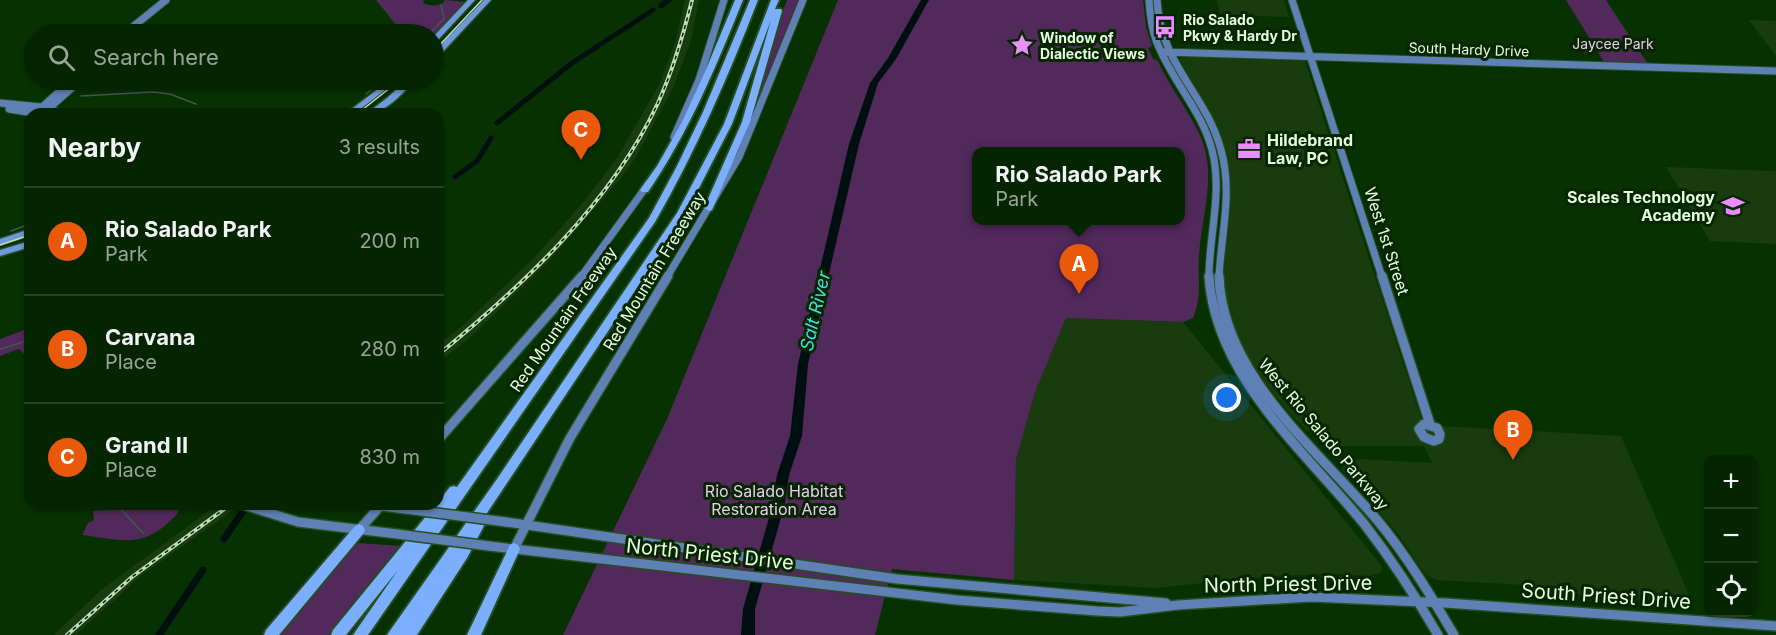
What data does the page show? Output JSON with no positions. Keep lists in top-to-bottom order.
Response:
{
  "streets": {
    "highway": ["Red Mountain Freeway"],
    "main road": [
      "South Hardy Drive",
      "West 1st Street",
      "Red Mountain Freeeway",
      "West Rio Salado Parkway",
      "North Priest Drive",
      "South Priest Drive"
    ]
  },
  "crossings": [
    ["South Hardy Drive", "West 1st Street"],
    ["South Hardy Drive", "West Rio Salado Parkway"],
    ["Red Mountain Freeeway", "North Priest Drive"],
    ["West Rio Salado Parkway", "North Priest Drive"],
    ["West Rio Salado Parkway", "South Priest Drive"],
    ["North Priest Drive", "South Priest Drive"]
  ],
  "water": ["Salt River"],
  "parks": ["Jaycee Park", "Rio Salado Habitat Restoration Area"],
  "places": {
    "bus stop": ["Rio Salado Pkwy & Hardy Dr"],
    "place": ["Window of Dialectic Views"],
    "office": ["Hildebrand Law, PC"],
    "school or university": ["Scales Technology Academy"]
  },
  "page": {
    "search": "Search here",
    "heading": ["Nearby", "3 results"],
    "pins": ["C", "A", "B"],
    "popup": ["Rio Salado Park", "Park"],
    "list": [
      {
        "mark": "A",
        "name": "Rio Salado Park",
        "note": "Park",
        "value": "200 m"
      },
      {
        "mark": "B",
        "name": "Carvana",
        "note": "Place",
        "value": "280 m"
      },
      {
        "mark": "C",
        "name": "Grand II",
        "note": "Place",
        "value": "830 m"
      }
    ],
    "map_buttons": ["+", "−"]
  }
}
